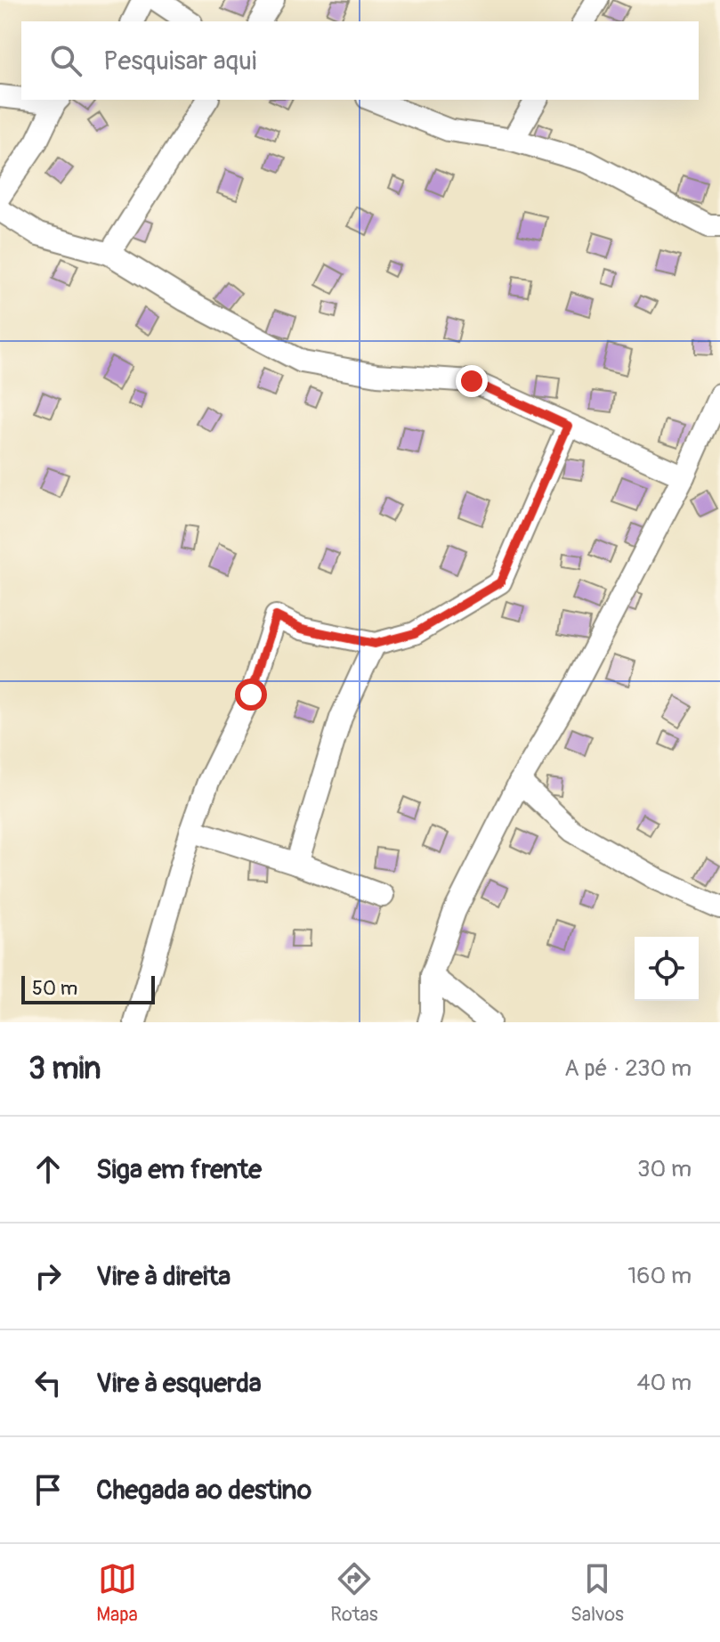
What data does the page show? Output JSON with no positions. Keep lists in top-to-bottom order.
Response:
{
  "scale_bar": "50 m",
  "page": {
    "search": "Pesquisar aqui",
    "scale": "50 m",
    "heading": ["3 min", "A pé · 230 m"],
    "list": [
      ["Siga em frente", "30 m"],
      ["Vire à direita", "160 m"],
      ["Vire à esquerda", "40 m"],
      "Chegada ao destino"
    ],
    "nav": ["Mapa", "Rotas", "Salvos"]
  }
}
